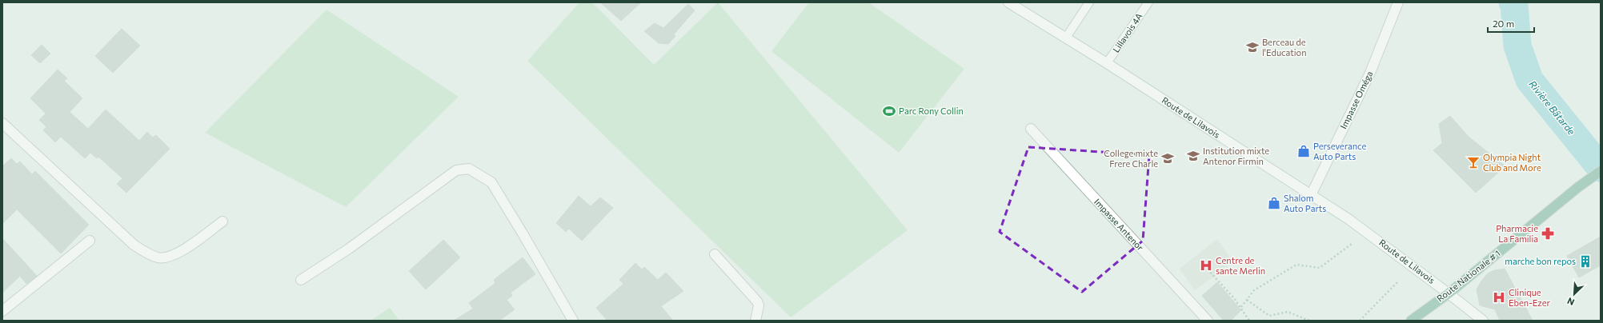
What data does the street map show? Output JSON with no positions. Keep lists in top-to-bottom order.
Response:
{
  "streets": {
    "main road": ["Route Nationale # 1"],
    "street": ["Impasse Oméga", "Route de Lilavois", "Impasse Antenor"],
    "lane": ["Lillavois 4A"]
  },
  "crossings": [
    ["Lillavois 4A", "Route de Lilavois"],
    ["Impasse Oméga", "Route de Lilavois"],
    ["Route de Lilavois", "Route Nationale # 1"]
  ],
  "water": ["Rivière Bâtarde"],
  "places": {
    "school or university": ["Berceau de l'Education", "Institution mixte Antenor Firmin", "College mixte Frere Charle"],
    "sports": ["Parc Rony Collin"],
    "shop": ["Perseverance Auto Parts", "Shalom Auto Parts"],
    "bar": ["Olympia Night Club and More"],
    "pharmacy": ["Pharmacie La Familia"],
    "building": ["marche bon repos"],
    "hospital": ["Centre de sante Merlin", "Clinique Eben-Ezer"]
  },
  "scale_bar": "20 m",
  "north": "bottom left"
}
